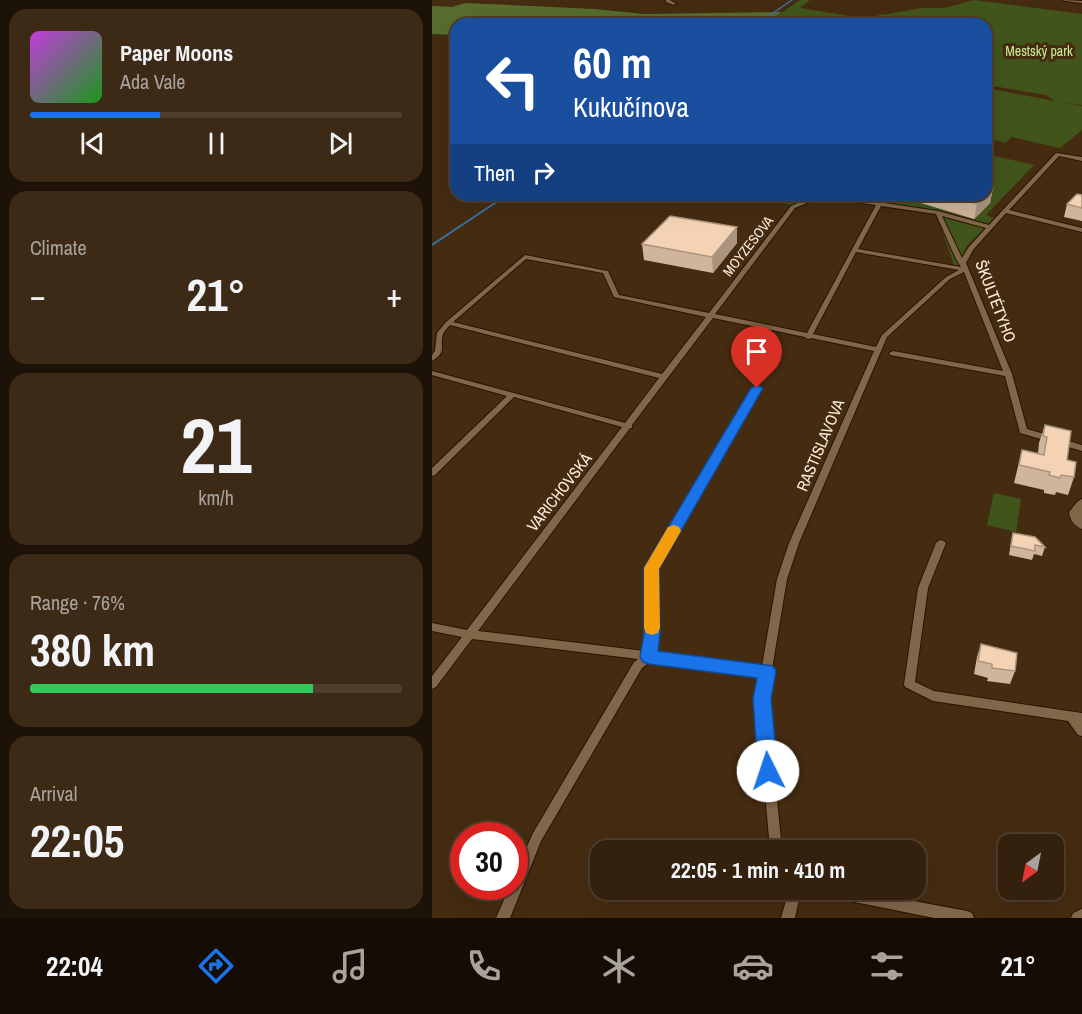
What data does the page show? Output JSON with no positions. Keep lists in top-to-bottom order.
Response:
{
  "streets": {
    "street": [
      "MOYZESOVA",
      "ŠKULTÉTYHO",
      "RASTISLAVOVA",
      "VARICHOVSKÁ"
    ]
  },
  "crossings": [
    ["MOYZESOVA", "ŠKULTÉTYHO"],
    ["MOYZESOVA", "VARICHOVSKÁ"],
    ["ŠKULTÉTYHO", "RASTISLAVOVA"]
  ],
  "parks": ["Mestský park"],
  "north": "bottom left",
  "page": {
    "turn": ["60 m", "Kukučínova"],
    "song": ["Paper Moons", "Ada Vale"],
    "then": "Then",
    "tile": [
      "Climate",
      ["21", "km/h"],
      ["Range · 76%", "380 km"],
      ["Arrival", "22:05"]
    ],
    "heat": ["−", "21°", "+"],
    "limit": "30",
    "trip": "22:05 · 1 min · 410 m",
    "tabs": ["22:04", "21°"]
  }
}
